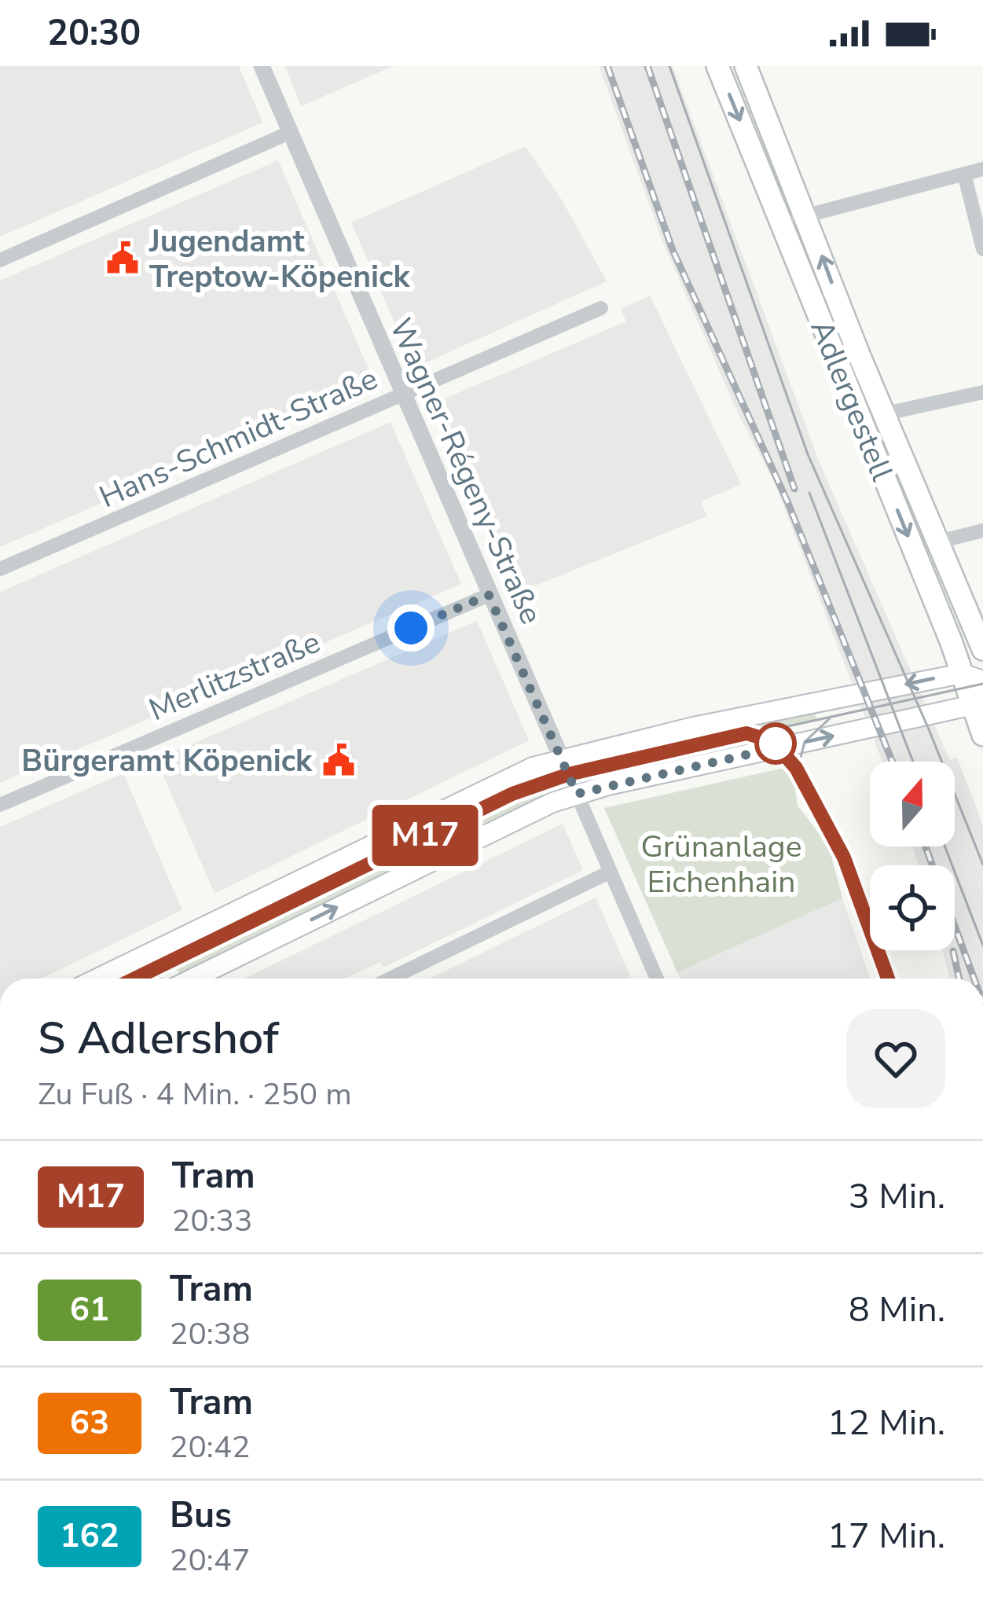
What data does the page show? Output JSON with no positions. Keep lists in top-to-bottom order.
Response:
{
  "streets": {
    "main road": ["Adlergestell"],
    "street": ["Hans-Schmidt-Straße", "Wagner-Régeny-Straße", "Merlitzstraße"]
  },
  "crossings": [
    ["Hans-Schmidt-Straße", "Wagner-Régeny-Straße"],
    ["Wagner-Régeny-Straße", "Merlitzstraße"]
  ],
  "parks": ["Grünanlage Eichenhain"],
  "places": {
    "public building": ["Jugendamt Treptow-Köpenick", "Bürgeramt Köpenick"]
  },
  "lines": ["tram line M17"],
  "north": "top",
  "page": {
    "status": "20:30",
    "on_map": "M17",
    "heading": ["S Adlershof", "Zu Fuß · 4 Min. · 250 m"],
    "list": [
      {
        "mark": "M17",
        "name": "Tram",
        "note": "20:33",
        "value": "3 Min."
      },
      {
        "mark": "61",
        "name": "Tram",
        "note": "20:38",
        "value": "8 Min."
      },
      {
        "mark": "63",
        "name": "Tram",
        "note": "20:42",
        "value": "12 Min."
      },
      {
        "mark": "162",
        "name": "Bus",
        "note": "20:47",
        "value": "17 Min."
      }
    ]
  }
}
